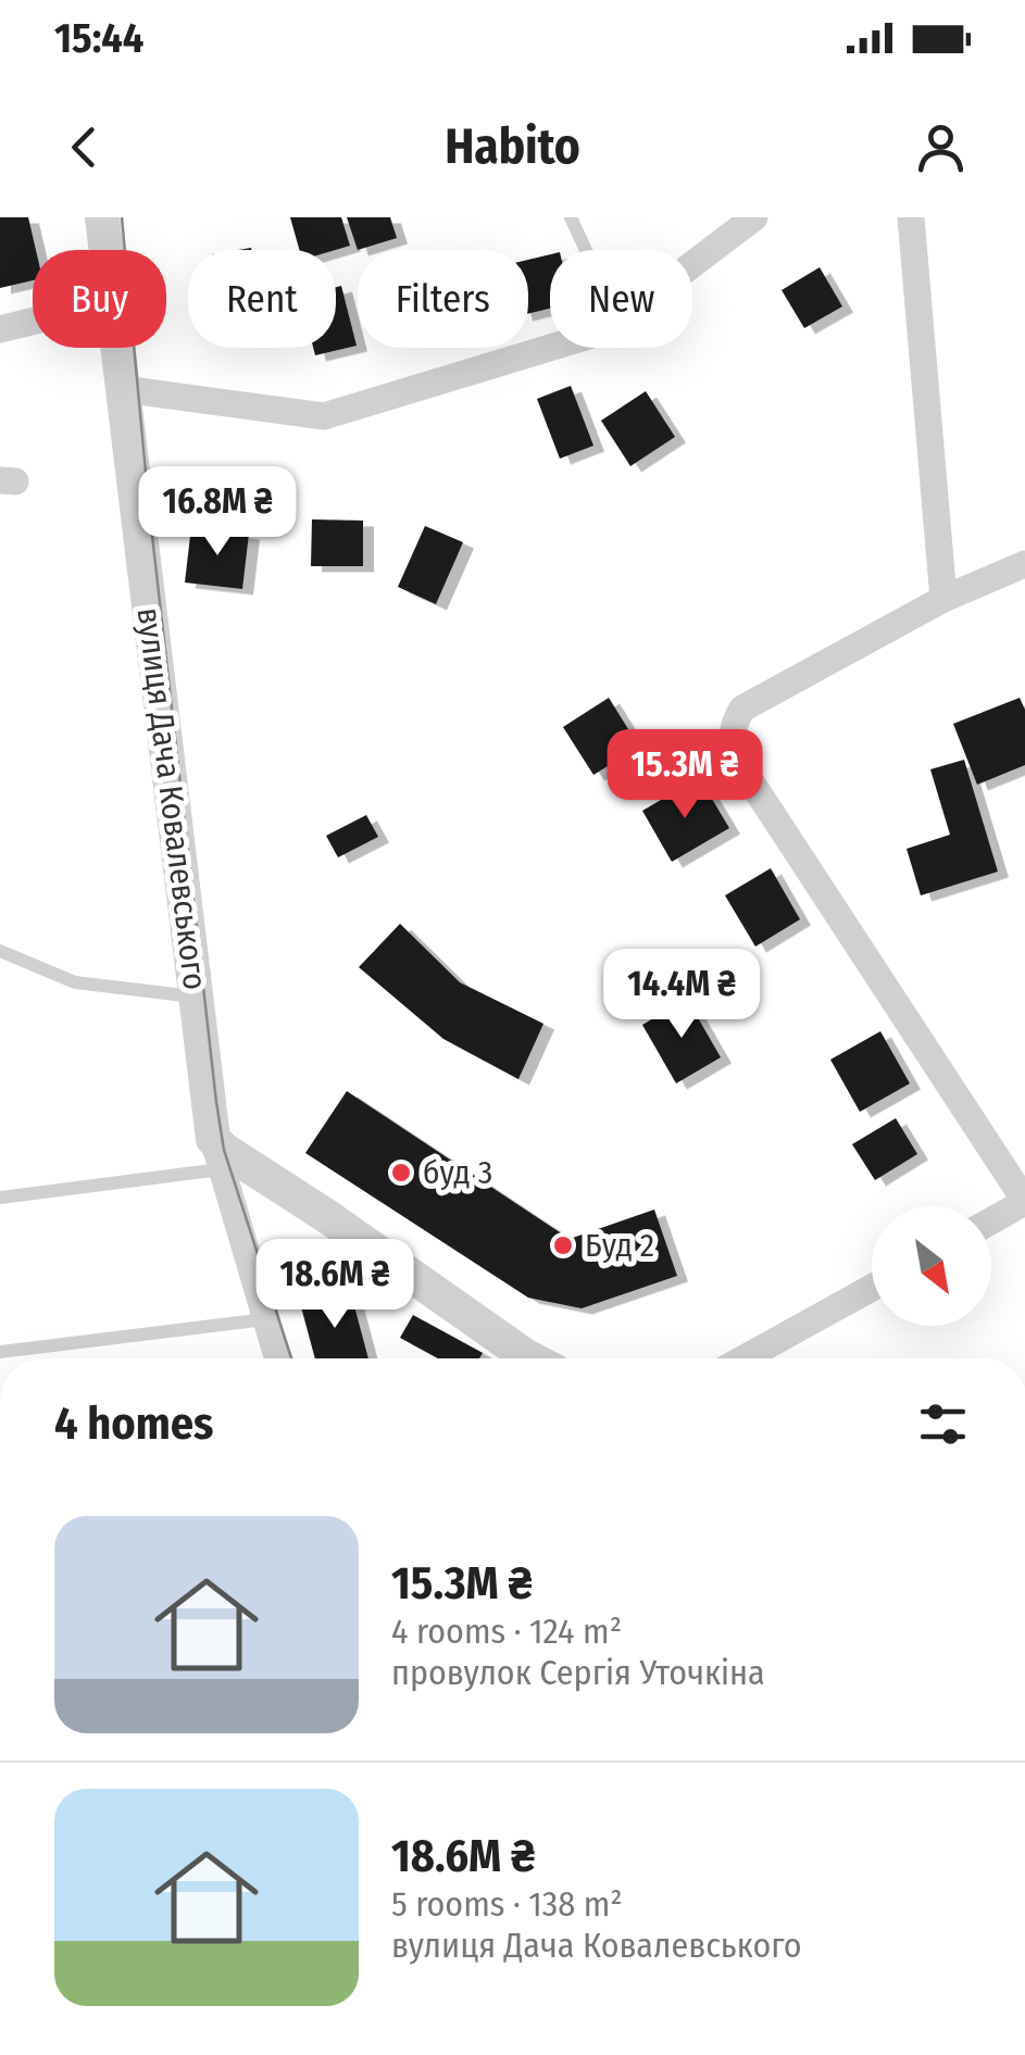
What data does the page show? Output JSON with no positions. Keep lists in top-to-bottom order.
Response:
{
  "streets": {
    "street": ["вулиця Дача Ковалевського"]
  },
  "places": ["буд 3", "Буд 2"],
  "north": "bottom right",
  "page": {
    "status": "15:44",
    "header": "Habito",
    "chip": [
      "Buy",
      "Rent",
      "Filters",
      "New"
    ],
    "price": [
      "16.8M ₴",
      "15.3M ₴",
      "14.4M ₴",
      "18.6M ₴"
    ],
    "heading": "4 homes",
    "list": [
      {
        "name": "15.3M ₴",
        "note": "4 rooms · 124 m² · провулок Сергія Уточкіна"
      },
      {
        "name": "18.6M ₴",
        "note": "5 rooms · 138 m² · вулиця Дача Ковалевського"
      }
    ]
  }
}
